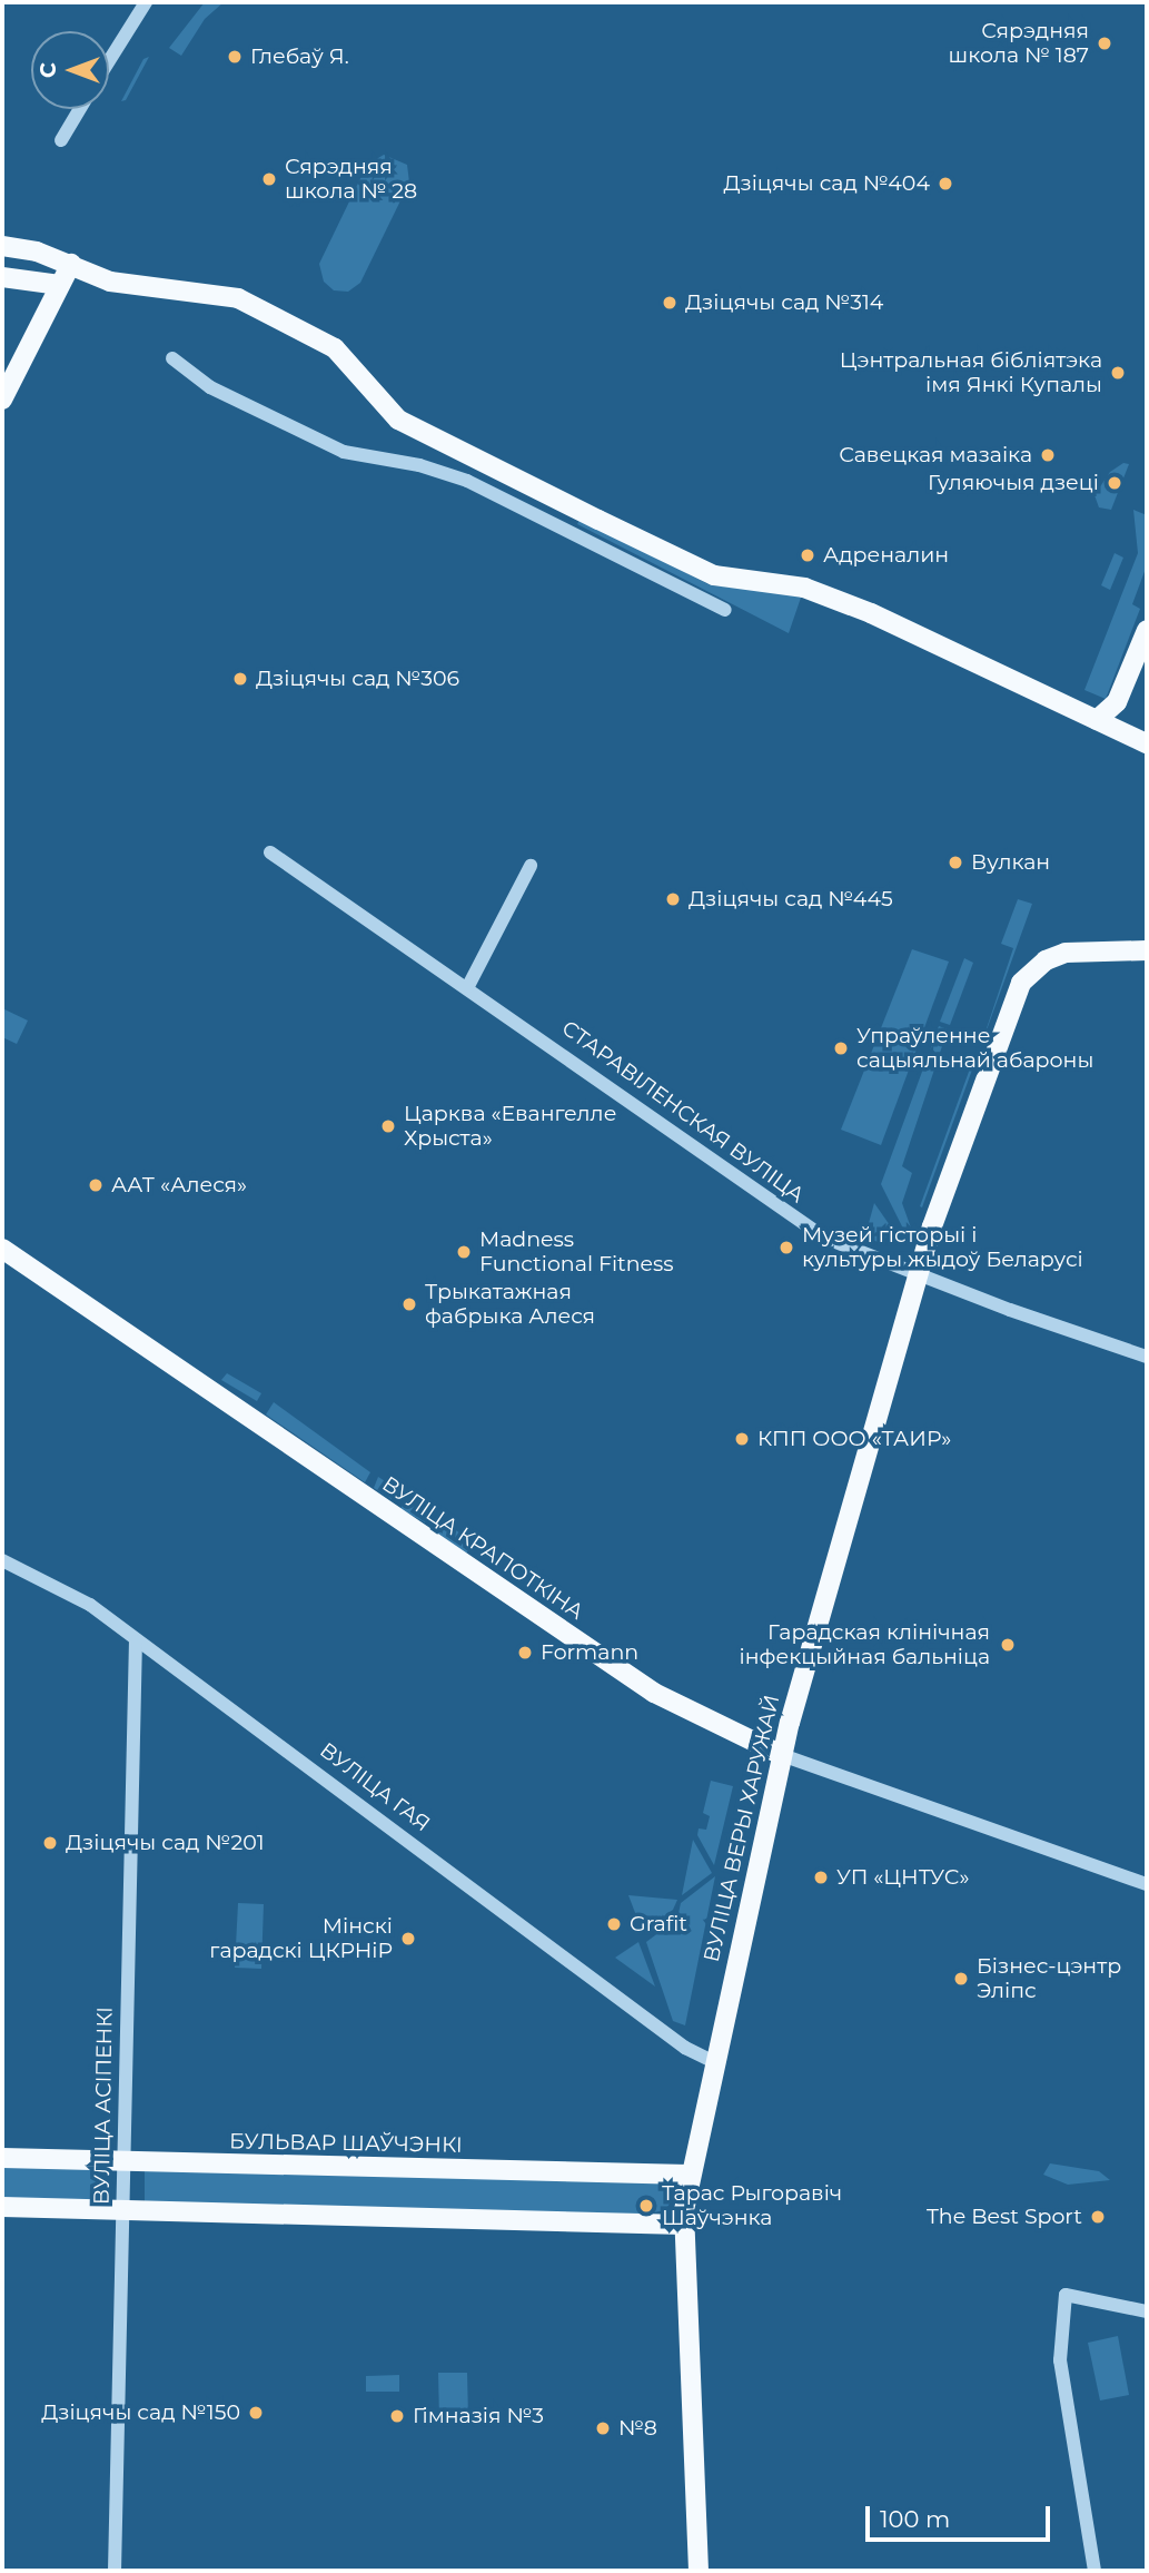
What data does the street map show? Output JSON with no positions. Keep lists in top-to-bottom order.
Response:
{
  "streets": {
    "main road": ["ВУЛІЦА КРАПОТКІНА", "ВУЛІЦА ВЕРЫ ХАРУЖАЙ", "БУЛЬВАР ШАЎЧЭНКІ"],
    "street": ["СТАРАВІЛЕНСКАЯ ВУЛІЦА", "ВУЛІЦА ГАЯ", "ВУЛІЦА АСІПЕНКІ"]
  },
  "crossings": [
    ["СТАРАВІЛЕНСКАЯ ВУЛІЦА", "ВУЛІЦА ВЕРЫ ХАРУЖАЙ"],
    ["ВУЛІЦА КРАПОТКІНА", "ВУЛІЦА ВЕРЫ ХАРУЖАЙ"],
    ["ВУЛІЦА ГАЯ", "ВУЛІЦА ВЕРЫ ХАРУЖАЙ"],
    ["ВУЛІЦА ГАЯ", "ВУЛІЦА АСІПЕНКІ"],
    ["ВУЛІЦА ВЕРЫ ХАРУЖАЙ", "БУЛЬВАР ШАЎЧЭНКІ"],
    ["ВУЛІЦА АСІПЕНКІ", "БУЛЬВАР ШАЎЧЭНКІ"]
  ],
  "places": [
    "Сярэдняя школа № 187",
    "Глебаў Я.",
    "Сярэдняя школа № 28",
    "Дзіцячы сад №404",
    "Дзіцячы сад №314",
    "Цэнтральная бібліятэка імя Янкі Купалы",
    "Савецкая мазаіка",
    "Гуляючыя дзеці",
    "Адреналин",
    "Дзіцячы сад №306",
    "Вулкан",
    "Дзіцячы сад №445",
    "Упраўленне сацыяльнай абароны",
    "Царква «Евангелле Хрыста»",
    "ААТ «Алеся»",
    "Музей гісторыі і культуры жыдоў Беларусі",
    "Madness Functional Fitness",
    "Трыкатажная фабрыка Алеся",
    "КПП ООО «ТАИР»",
    "Гарадская клінічная інфекцыйная бальніца",
    "Formann",
    "Дзіцячы сад №201",
    "УП «ЦНТУС»",
    "Grafit",
    "Мінскі гарадскі ЦКРНіР",
    "Бізнес-цэнтр Эліпс",
    "Тарас Рыгоравіч Шаўчэнка",
    "The Best Sport",
    "Дзіцячы сад №150",
    "Гімназія №3",
    "№8"
  ],
  "scale_bar": "100 m",
  "north": "left"
}
